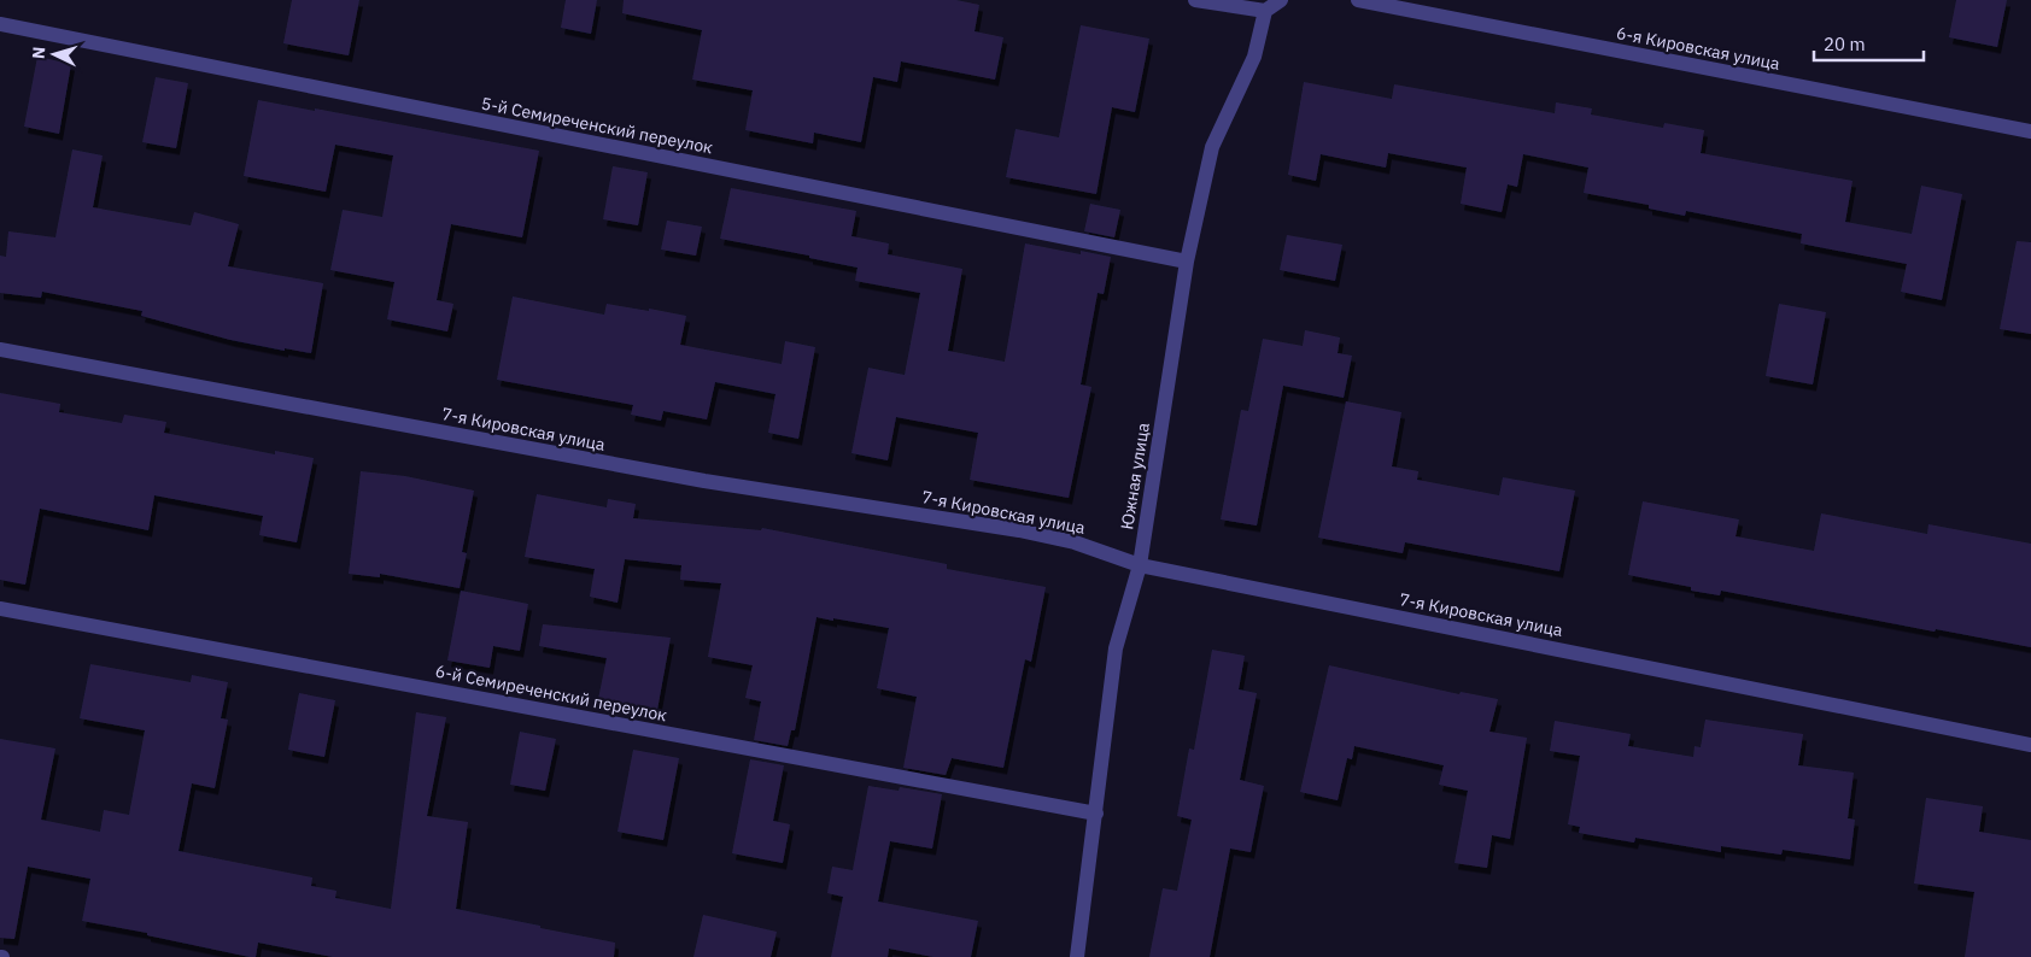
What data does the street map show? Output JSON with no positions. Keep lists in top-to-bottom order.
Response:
{
  "streets": {
    "street": [
      "6-я Кировская улица",
      "5-й Семиреченский переулок",
      "7-я Кировская улица",
      "Южная улица",
      "6-й Семиреченский переулок"
    ]
  },
  "crossings": [
    ["5-й Семиреченский переулок", "Южная улица"],
    ["7-я Кировская улица", "Южная улица"],
    ["Южная улица", "6-й Семиреченский переулок"]
  ],
  "scale_bar": "20 m",
  "north": "left"
}
